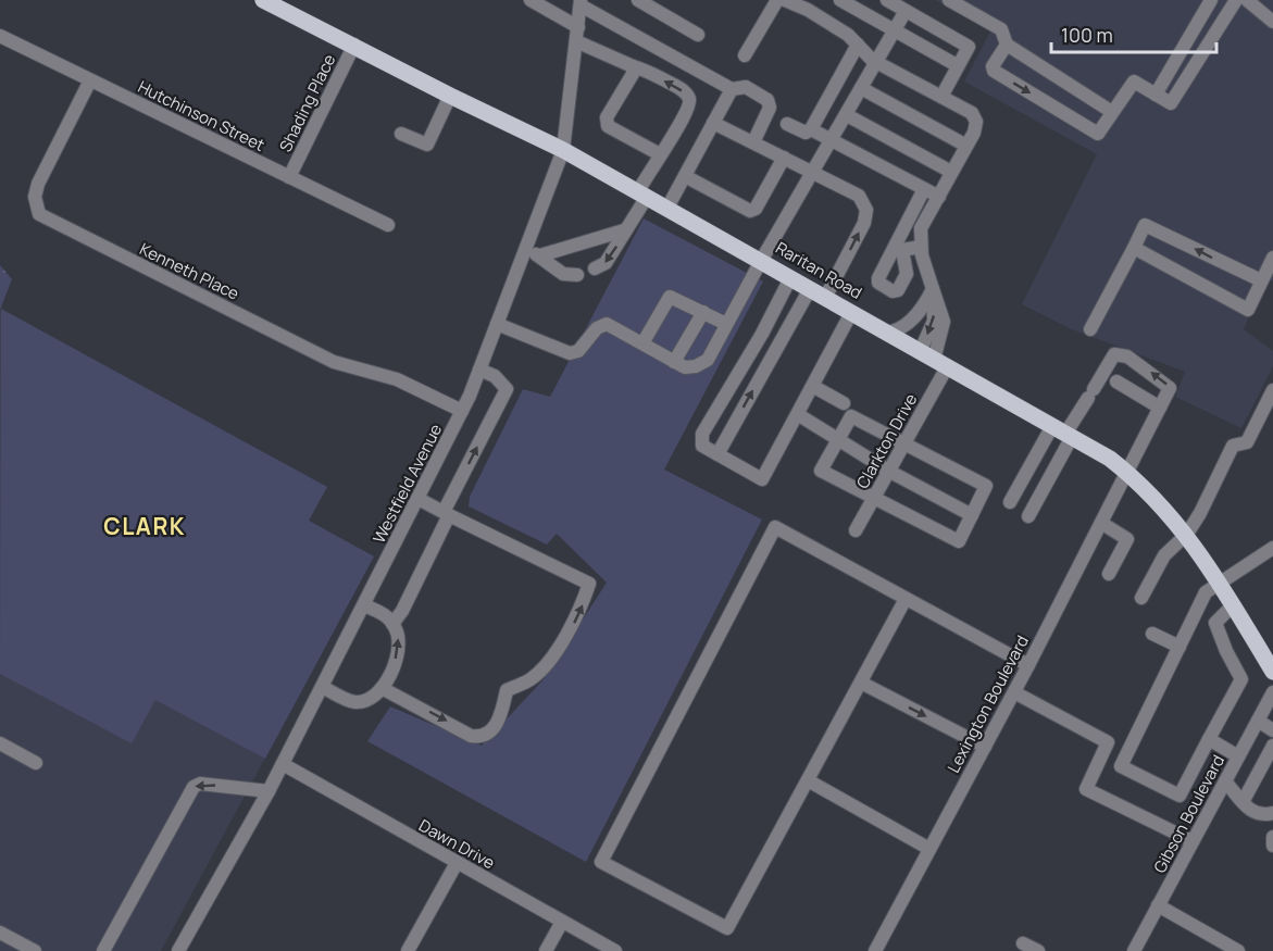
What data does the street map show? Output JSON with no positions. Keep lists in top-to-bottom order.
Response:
{
  "streets": {
    "main road": ["Raritan Road"],
    "street": [
      "Shading Place",
      "Hutchinson Street",
      "Kenneth Place",
      "Clarkton Drive",
      "Westfield Avenue",
      "Lexington Boulevard",
      "Gibson Boulevard",
      "Dawn Drive"
    ]
  },
  "crossings": [
    ["Shading Place", "Hutchinson Street"],
    ["Shading Place", "Raritan Road"],
    ["Hutchinson Street", "Kenneth Place"],
    ["Raritan Road", "Clarkton Drive"],
    ["Raritan Road", "Westfield Avenue"],
    ["Raritan Road", "Lexington Boulevard"],
    ["Kenneth Place", "Westfield Avenue"],
    ["Westfield Avenue", "Dawn Drive"]
  ],
  "districts": ["CLARK"],
  "scale_bar": "100 m"
}
